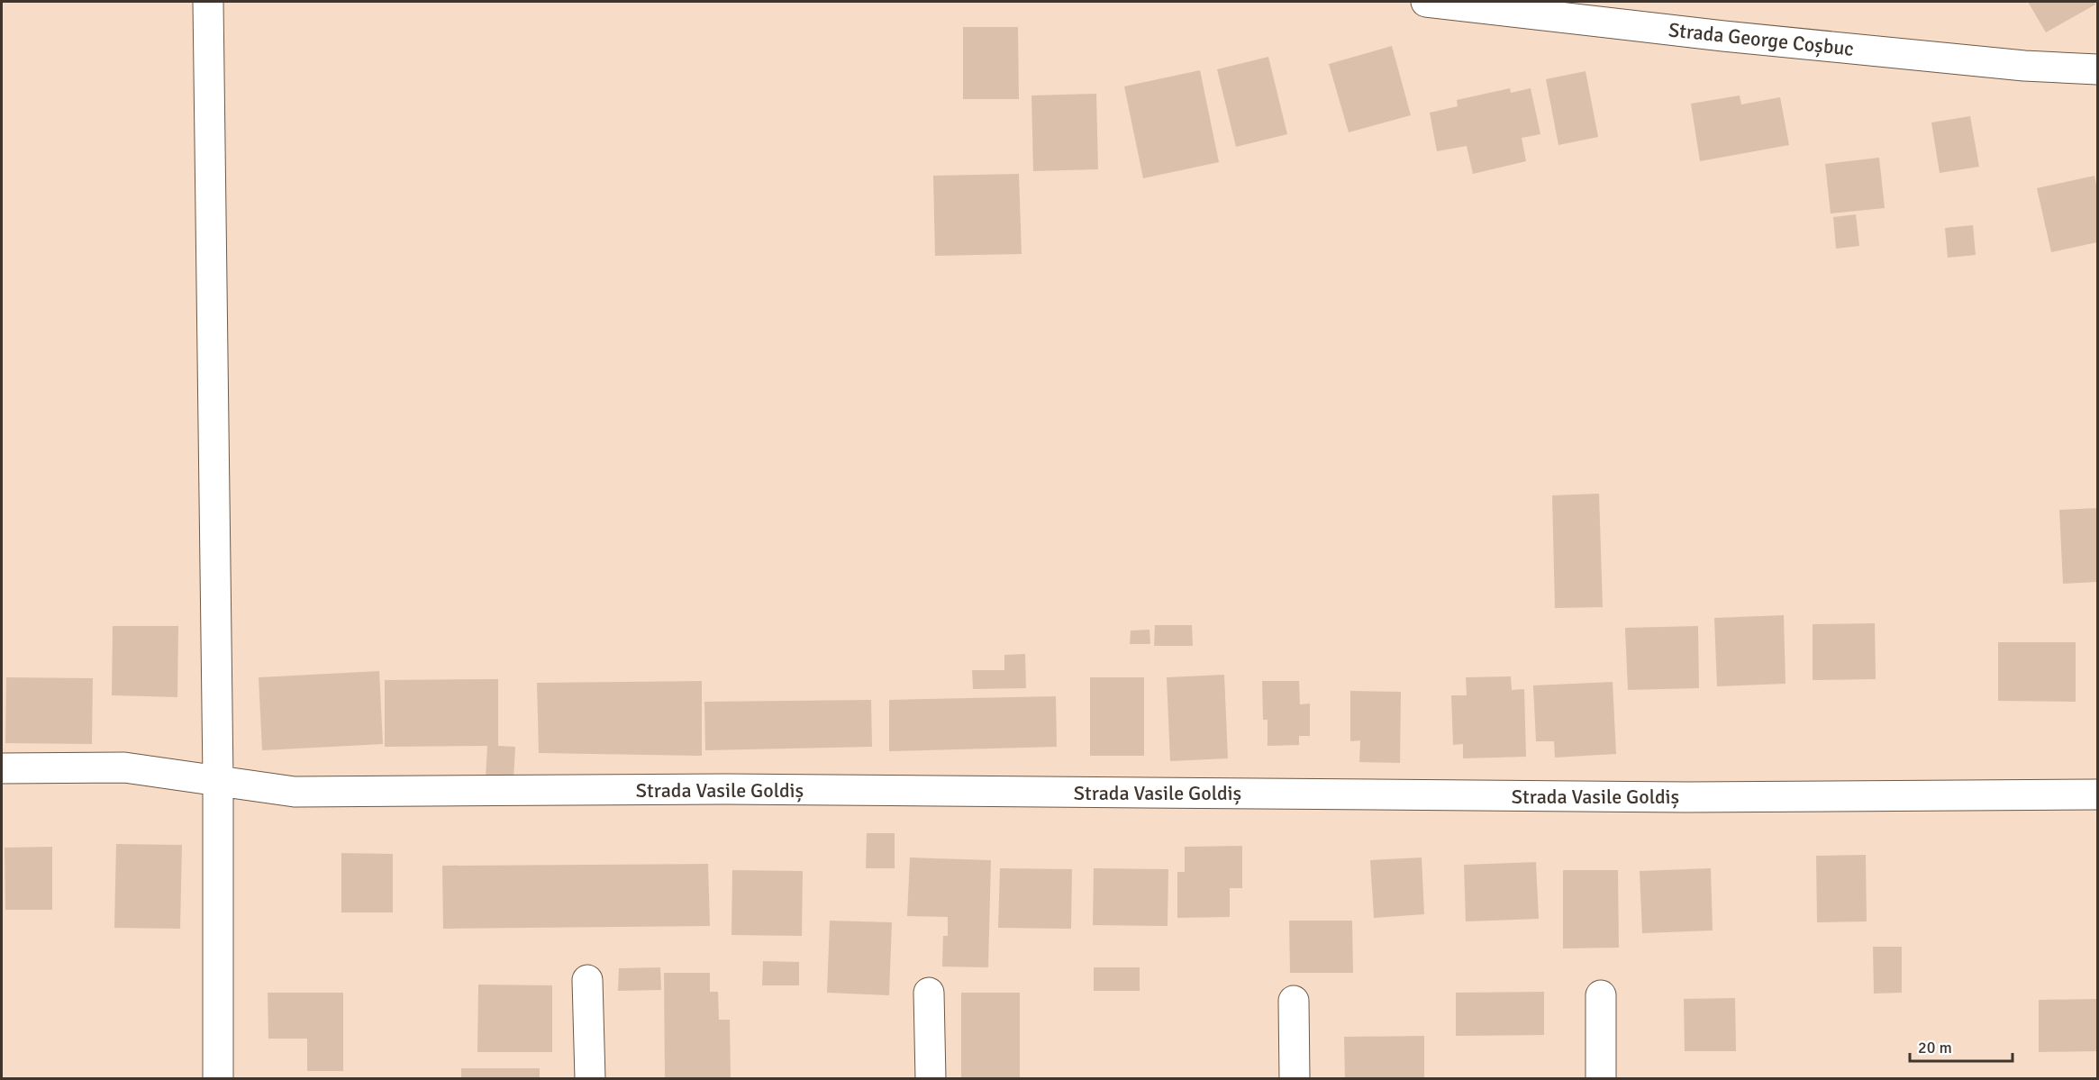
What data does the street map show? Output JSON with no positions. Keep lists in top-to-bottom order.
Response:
{
  "streets": {
    "street": ["Strada George Coșbuc", "Strada Vasile Goldiș"]
  },
  "scale_bar": "20 m"
}
